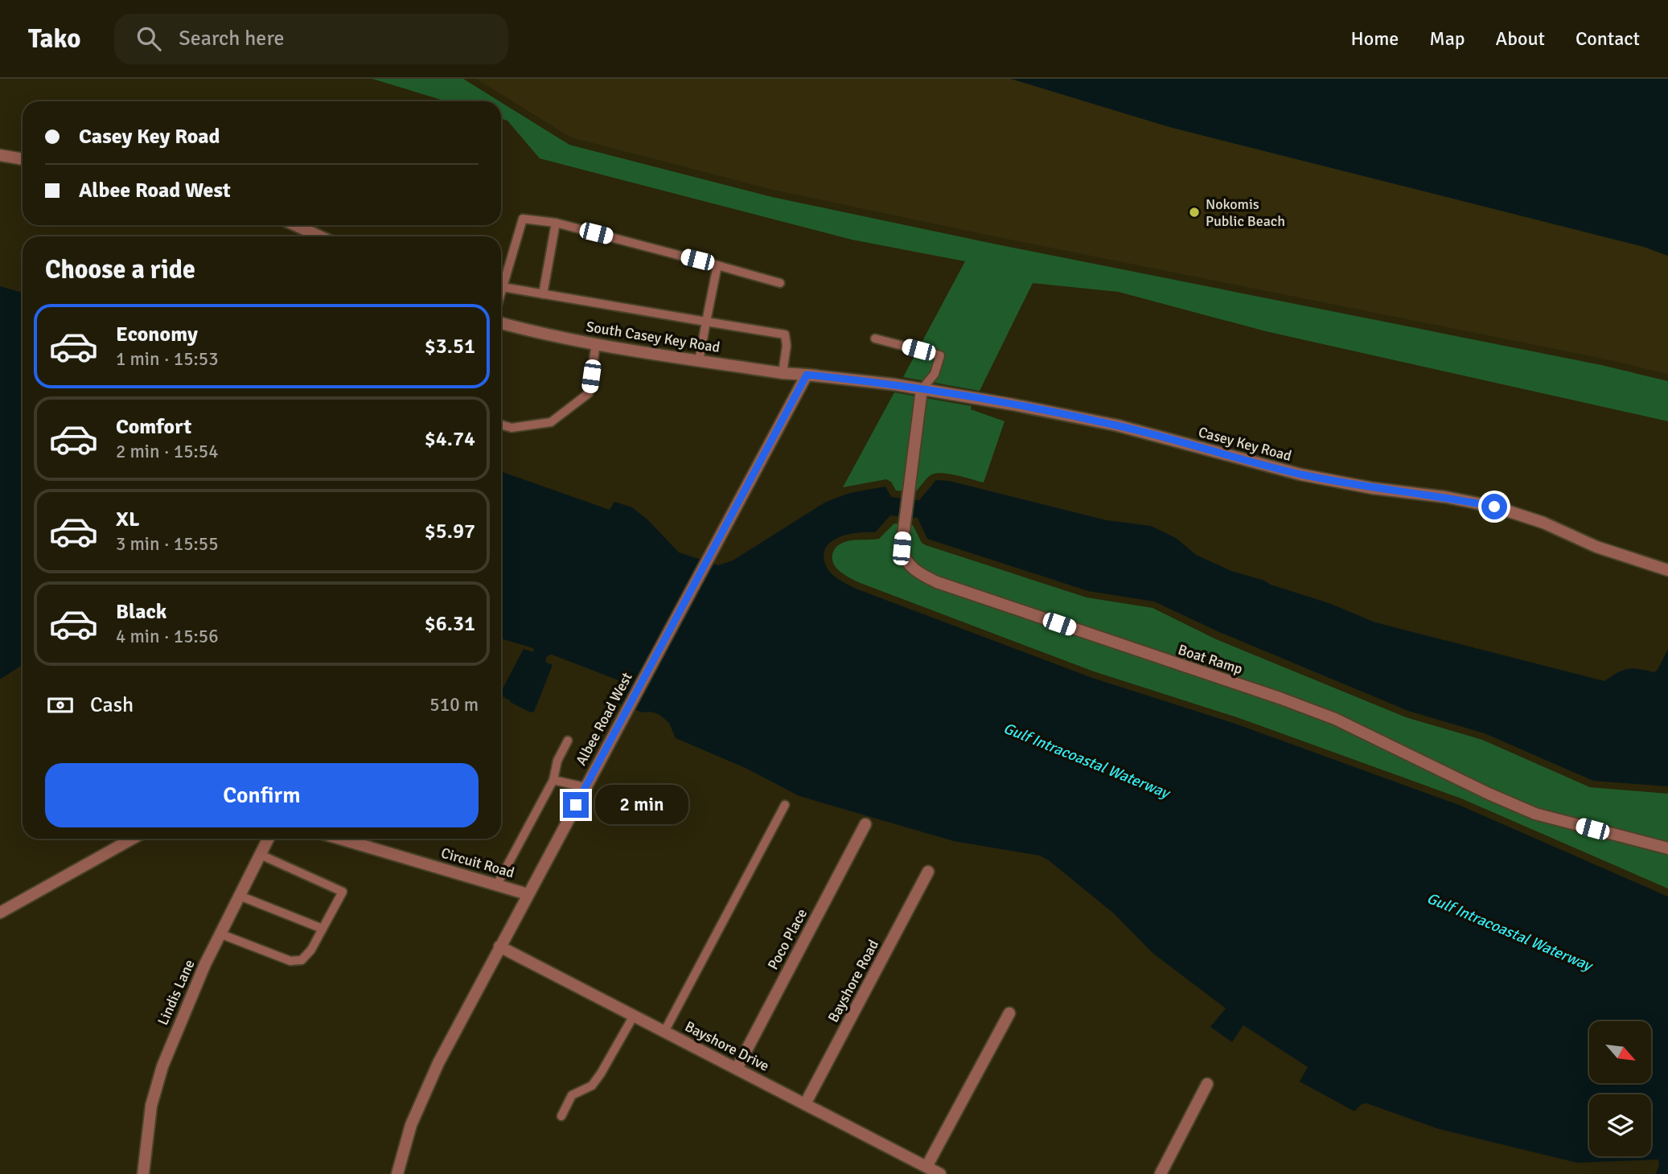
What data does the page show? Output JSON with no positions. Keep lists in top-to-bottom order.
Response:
{
  "streets": {
    "street": [
      "South Casey Key Road",
      "Casey Key Road",
      "Boat Ramp",
      "Albee Road West",
      "Circuit Road",
      "Poco Place",
      "Bayshore Road",
      "Lindis Lane",
      "Bayshore Drive"
    ]
  },
  "crossings": [
    ["South Casey Key Road", "Casey Key Road"],
    ["South Casey Key Road", "Albee Road West"],
    ["Casey Key Road", "Boat Ramp"],
    ["Casey Key Road", "Albee Road West"],
    ["Albee Road West", "Circuit Road"],
    ["Albee Road West", "Bayshore Drive"],
    ["Poco Place", "Bayshore Drive"],
    ["Bayshore Road", "Bayshore Drive"]
  ],
  "water": ["Gulf Intracoastal Waterway"],
  "places": ["Nokomis Public Beach"],
  "north": "bottom right",
  "page": {
    "header": "Tako",
    "search": "Search here",
    "nav": [
      "Home",
      "Map",
      "About",
      "Contact"
    ],
    "banner": ["Casey Key Road", "Albee Road West"],
    "heading": "Choose a ride",
    "list": [
      {
        "name": "Economy",
        "note": "1 min · 15:53",
        "value": "$3.51"
      },
      {
        "name": "Comfort",
        "note": "2 min · 15:54",
        "value": "$4.74"
      },
      {
        "name": "XL",
        "note": "3 min · 15:55",
        "value": "$5.97"
      },
      {
        "name": "Black",
        "note": "4 min · 15:56",
        "value": "$6.31"
      }
    ],
    "pay": ["Cash", "510 m"],
    "buttons": "Confirm",
    "bubble": "2 min"
  }
}
